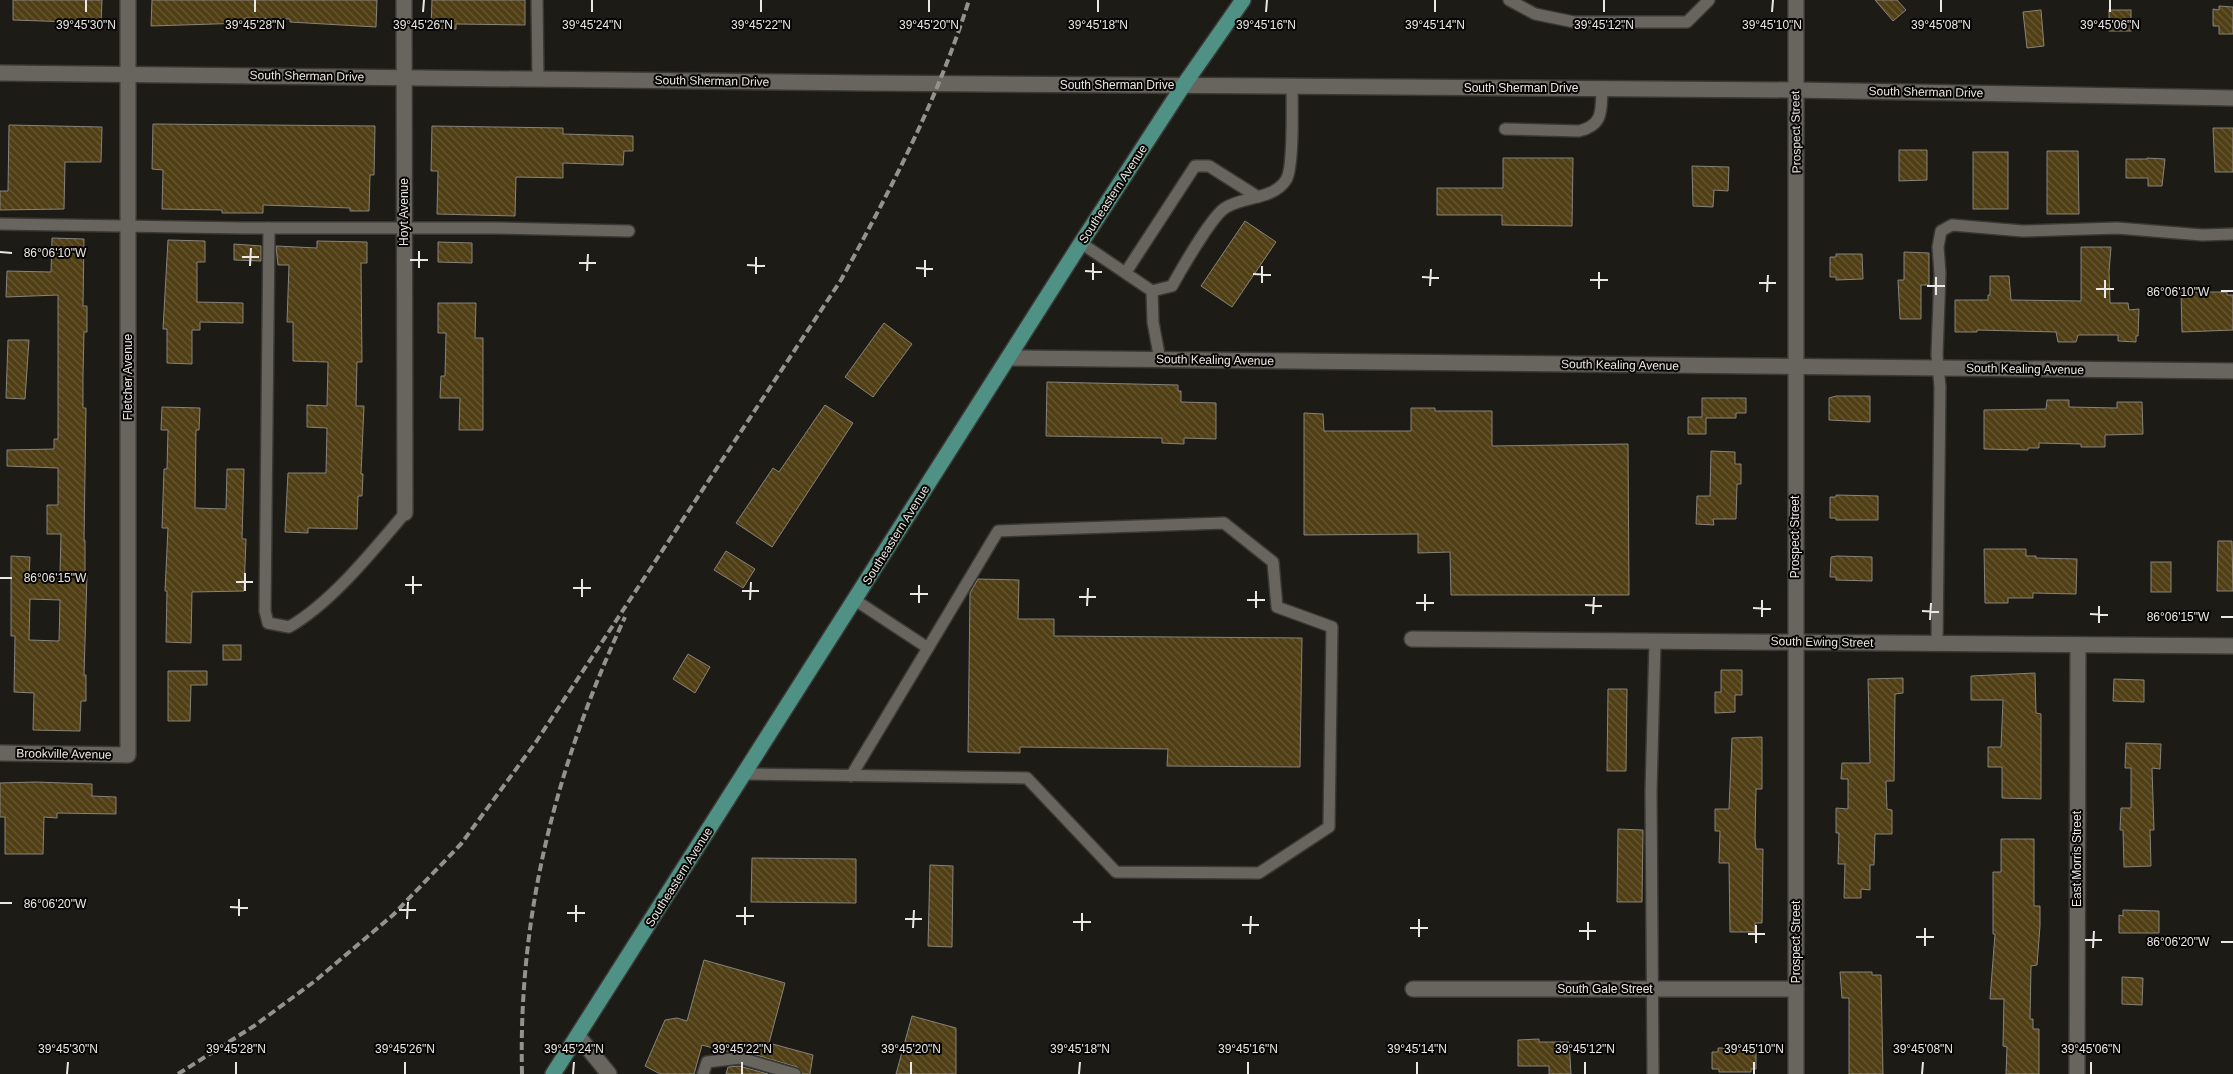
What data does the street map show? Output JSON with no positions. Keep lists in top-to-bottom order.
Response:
{
  "streets": {
    "main road": ["Southeastern Avenue"],
    "street": [
      "South Sherman Drive",
      "Prospect Street",
      "Hoyt Avenue",
      "South Kealing Avenue",
      "Fletcher Avenue",
      "South Ewing Street",
      "Brookville Avenue",
      "East Morris Street",
      "South Gale Street"
    ]
  },
  "crossings": [
    ["South Sherman Drive", "Prospect Street"],
    ["South Sherman Drive", "Southeastern Avenue"],
    ["South Sherman Drive", "Hoyt Avenue"],
    ["South Sherman Drive", "Fletcher Avenue"],
    ["Prospect Street", "South Kealing Avenue"],
    ["Prospect Street", "South Ewing Street"],
    ["Prospect Street", "South Gale Street"],
    ["Southeastern Avenue", "South Kealing Avenue"],
    ["Fletcher Avenue", "Brookville Avenue"],
    ["South Ewing Street", "East Morris Street"]
  ],
  "coordinates": [
    "39°45'30\"N",
    "39°45'28\"N",
    "39°45'26\"N",
    "39°45'24\"N",
    "39°45'22\"N",
    "39°45'20\"N",
    "39°45'18\"N",
    "39°45'16\"N",
    "39°45'14\"N",
    "39°45'12\"N",
    "39°45'10\"N",
    "39°45'08\"N",
    "39°45'06\"N",
    "86°06'10\"W",
    "86°06'15\"W",
    "86°06'20\"W"
  ]
}
